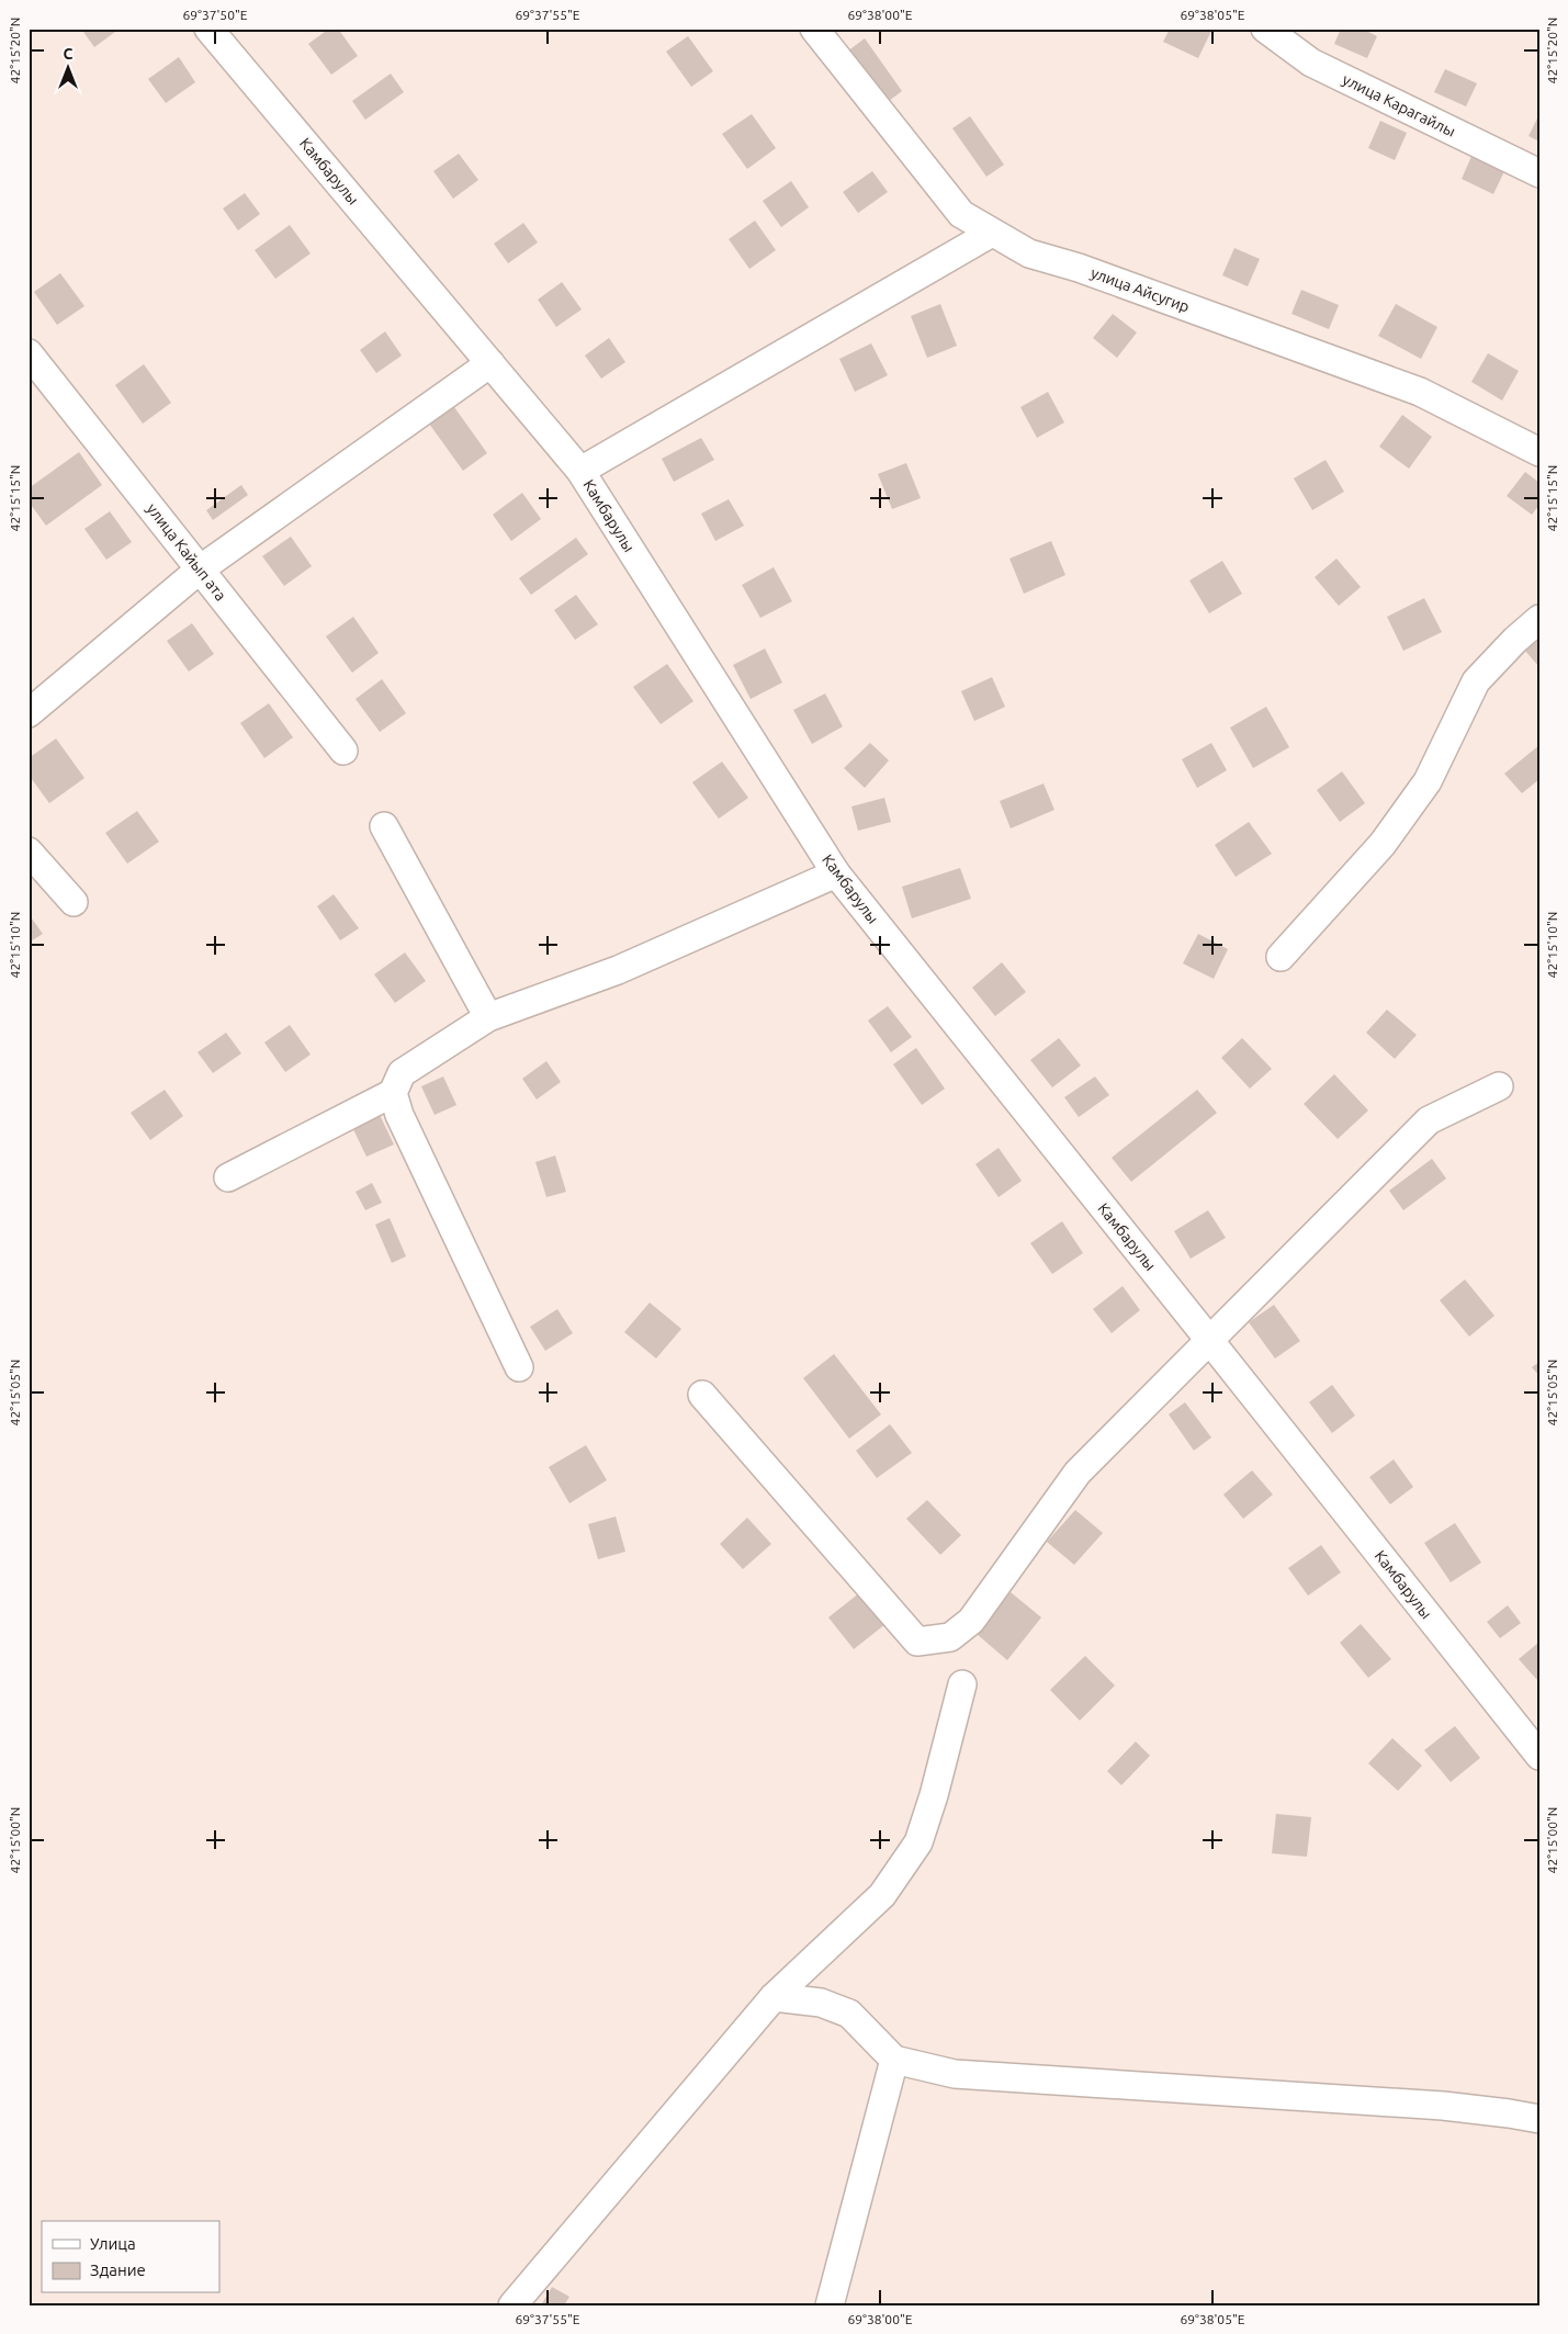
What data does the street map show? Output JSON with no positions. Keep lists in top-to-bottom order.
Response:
{
  "streets": {
    "street": [
      "улица Карагайлы",
      "Камбарулы",
      "улица Айсугир",
      "улица Кайып ата"
    ]
  },
  "legend": ["Улица", "Здание"],
  "north": "top",
  "coordinates": [
    "69°37'50\"E",
    "69°37'55\"E",
    "69°38'00\"E",
    "69°38'05\"E",
    "42°15'20\"N",
    "42°15'15\"N",
    "42°15'10\"N",
    "42°15'05\"N",
    "42°15'00\"N"
  ]
}
